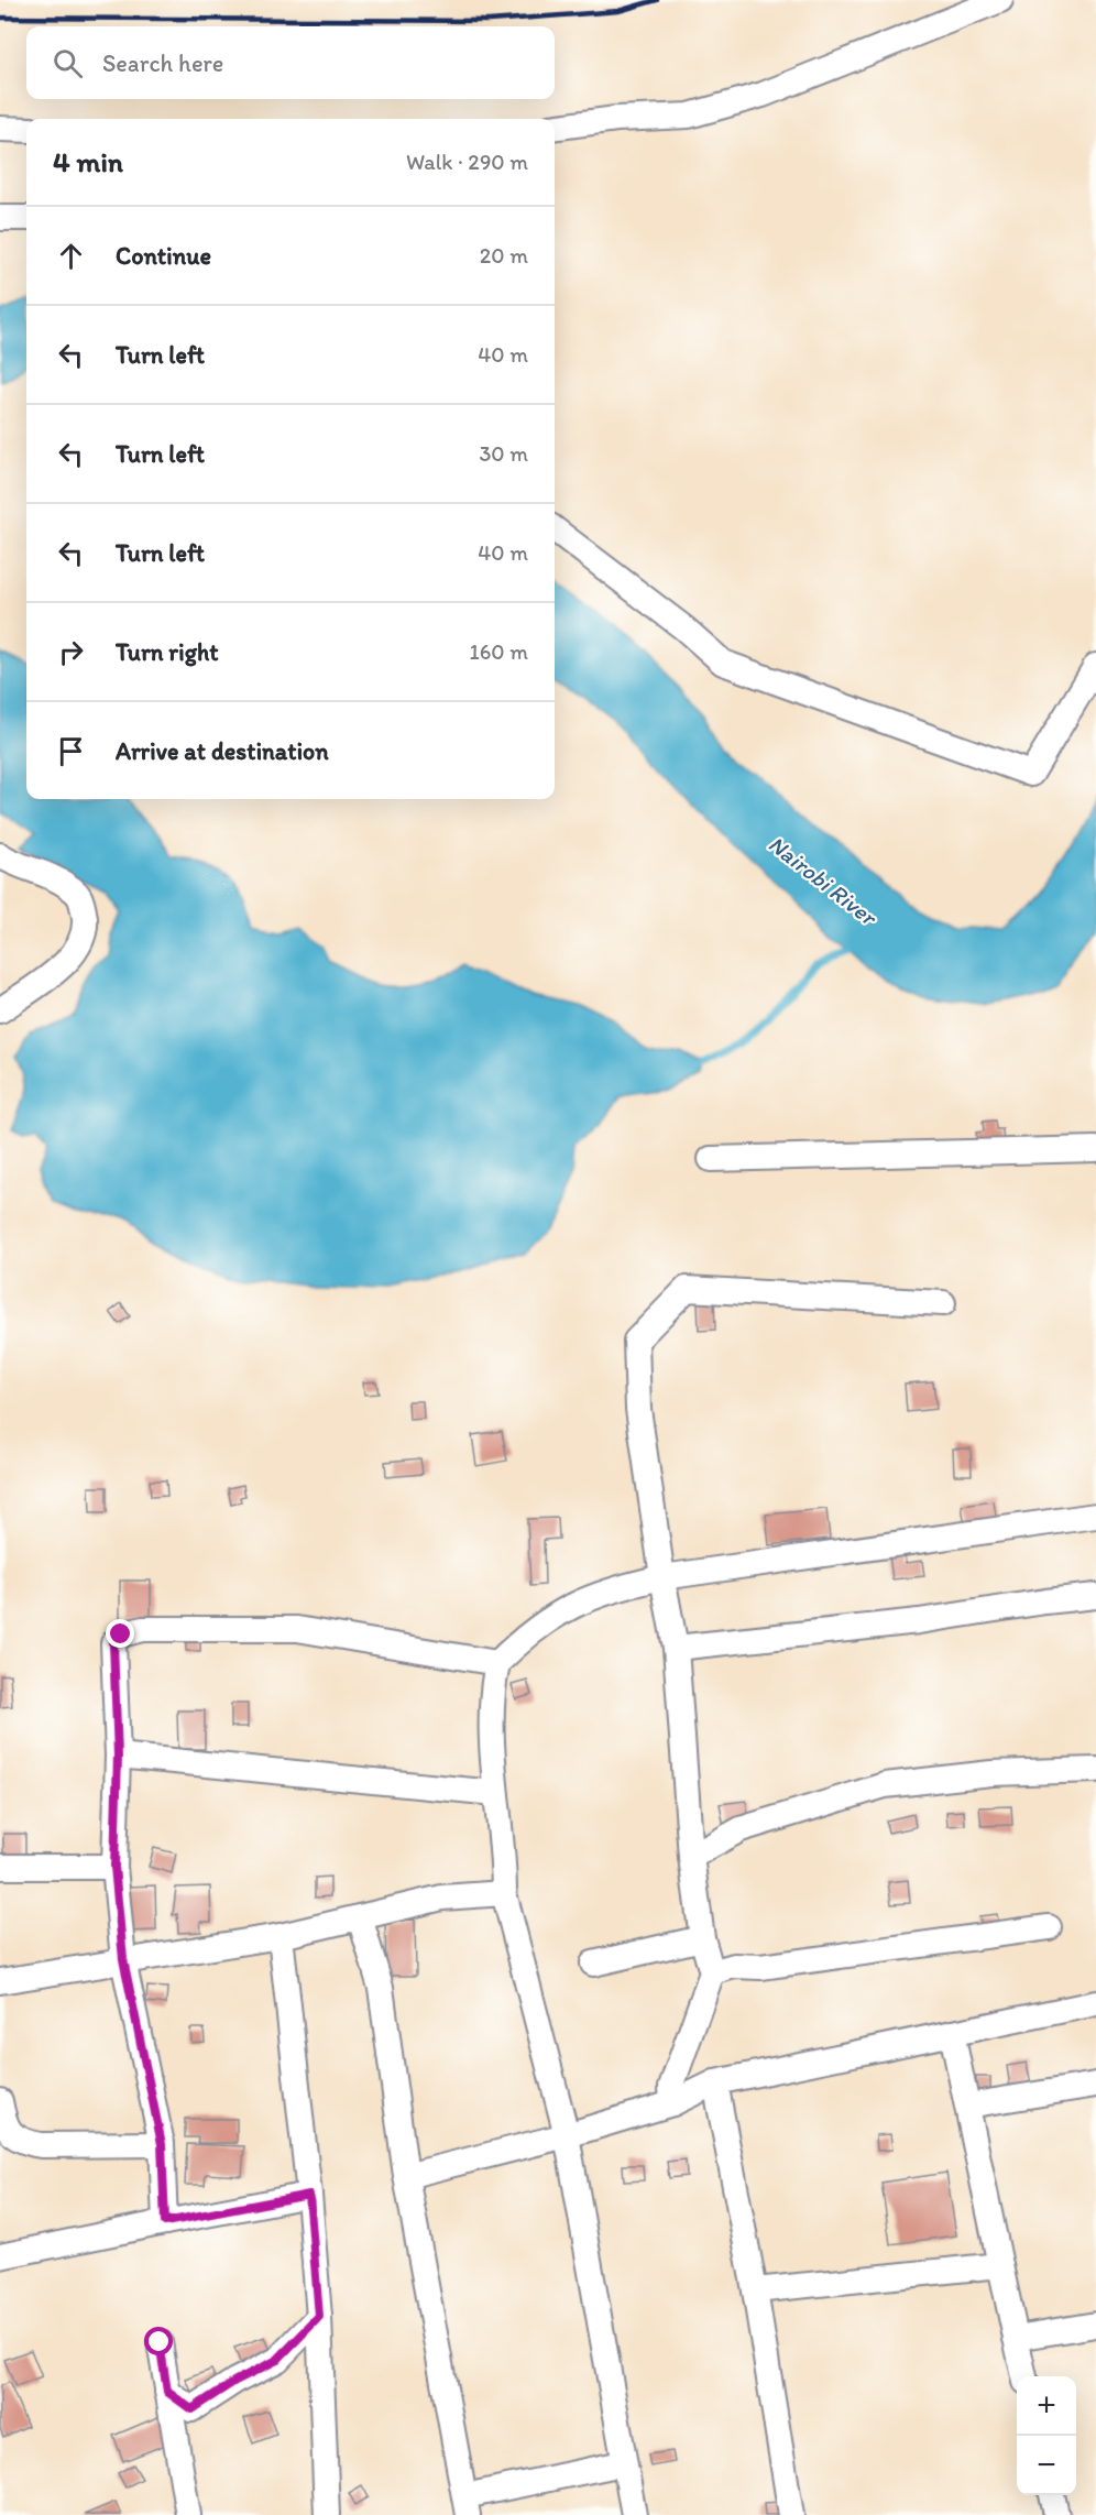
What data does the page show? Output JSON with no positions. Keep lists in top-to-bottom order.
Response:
{
  "water": ["Nairobi River"],
  "page": {
    "search": "Search here",
    "heading": ["4 min", "Walk · 290 m"],
    "list": [
      ["Continue", "20 m"],
      ["Turn left", "40 m"],
      ["Turn left", "30 m"],
      ["Turn left", "40 m"],
      ["Turn right", "160 m"],
      "Arrive at destination"
    ],
    "map_buttons": ["+", "−"]
  }
}
